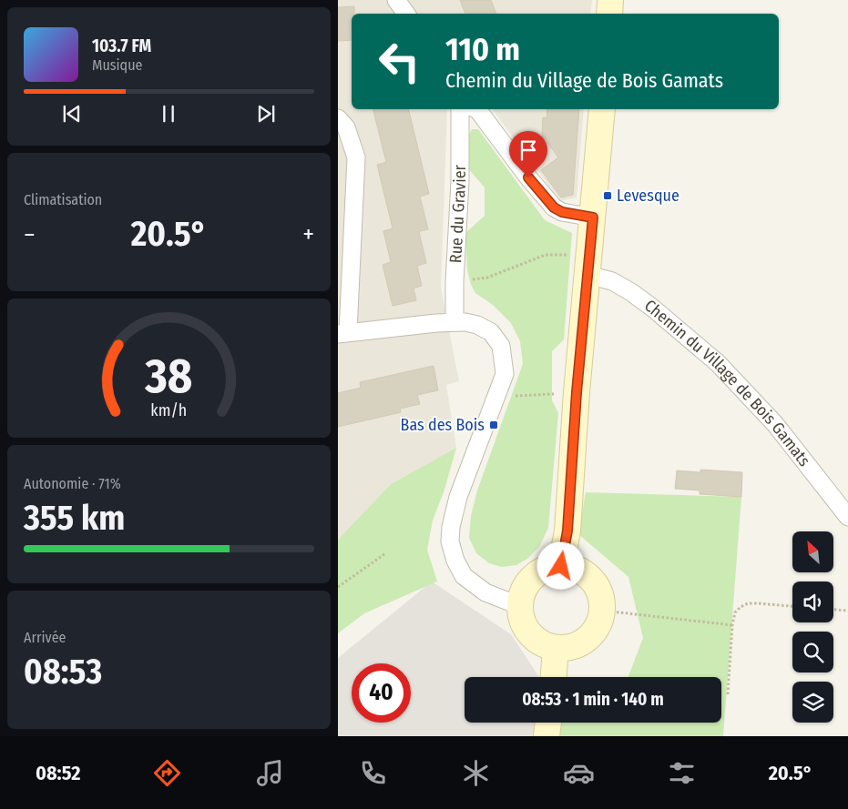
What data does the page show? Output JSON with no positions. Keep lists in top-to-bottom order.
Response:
{
  "streets": {
    "street": ["Rue du Gravier", "Chemin du Village de Bois Gamats"]
  },
  "places": {
    "transit": ["Levesque", "Bas des Bois"]
  },
  "north": "top left",
  "page": {
    "turn": ["110 m", "Chemin du Village de Bois Gamats"],
    "song": ["103.7 FM", "Musique"],
    "tile": [
      "Climatisation",
      ["Autonomie · 71%", "355 km"],
      ["Arrivée", "08:53"]
    ],
    "heat": ["−", "20.5°", "+"],
    "limit": "40",
    "trip": "08:53 · 1 min · 140 m",
    "tabs": ["08:52", "20.5°"],
    "gauge": ["38", "km/h"]
  }
}
